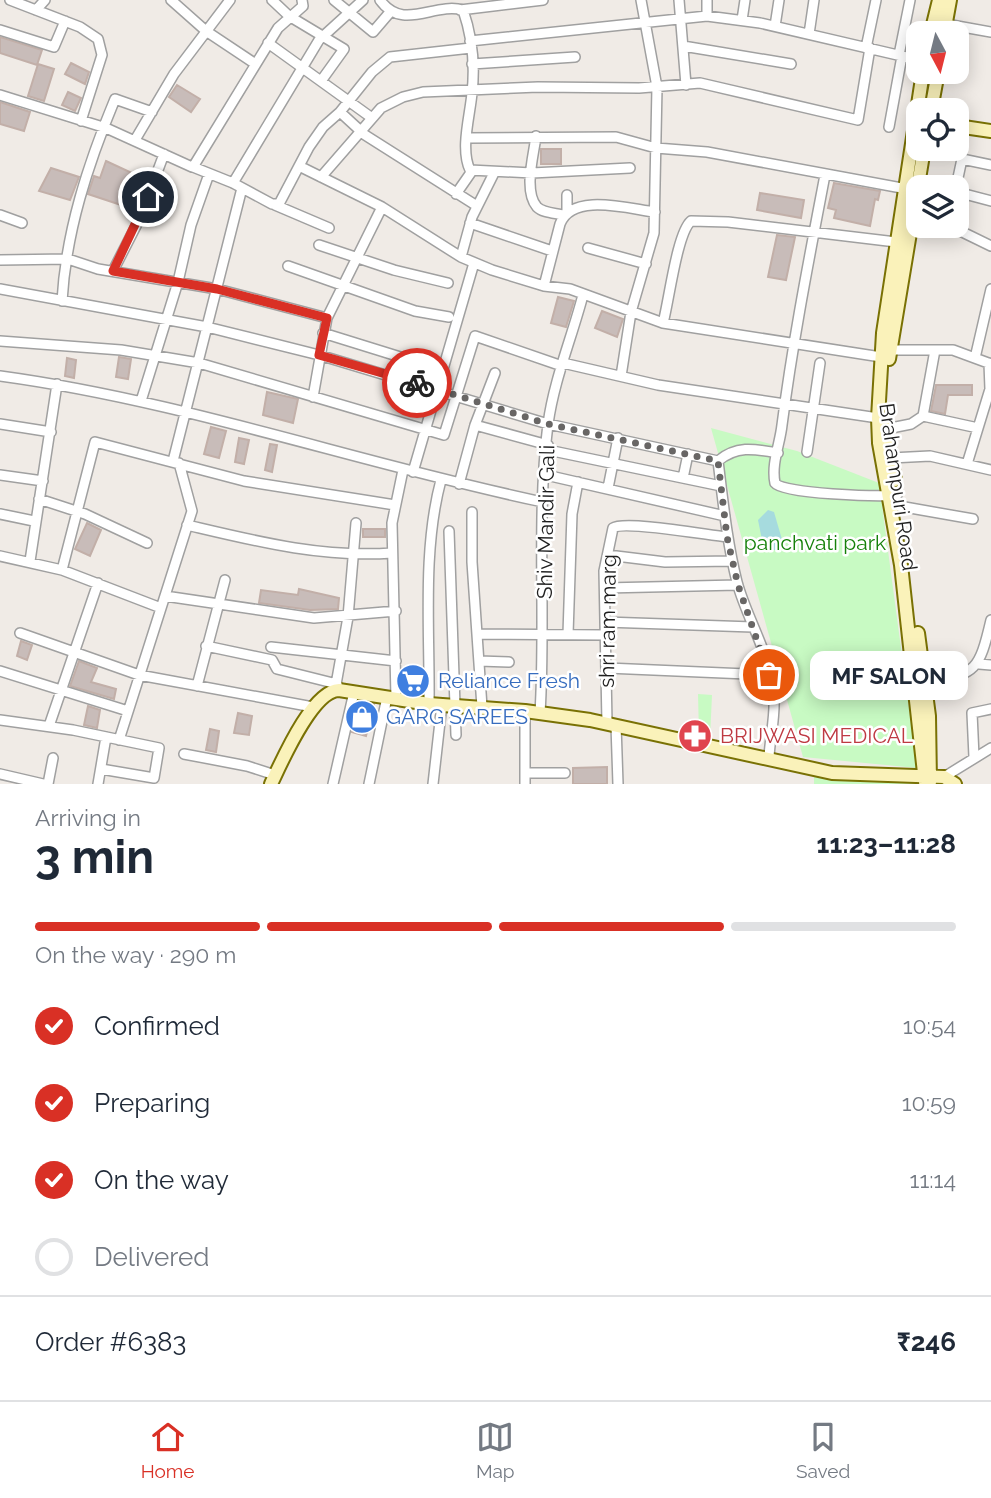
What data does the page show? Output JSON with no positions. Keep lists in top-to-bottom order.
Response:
{
  "streets": {
    "street": ["Brahampuri Road", "Shiv Mandir Gali", "shri ram marg"]
  },
  "parks": ["panchvati park"],
  "places": {
    "other": ["MF SALON"],
    "supermarket": ["Reliance Fresh"],
    "shop": ["GARG SAREES"],
    "pharmacy": ["BRIJWASI MEDICAL"]
  },
  "north": "bottom",
  "page": {
    "bubble": "MF SALON",
    "heading": ["3 min", "Arriving in", "11:23–11:28"],
    "panel": ["Order #6383", "₹246"],
    "bar": "On the way · 290 m",
    "list": [
      ["Confirmed", "10:54"],
      ["Preparing", "10:59"],
      ["On the way", "11:14"],
      "Delivered"
    ],
    "tabs": ["Home", "Map", "Saved"]
  }
}
